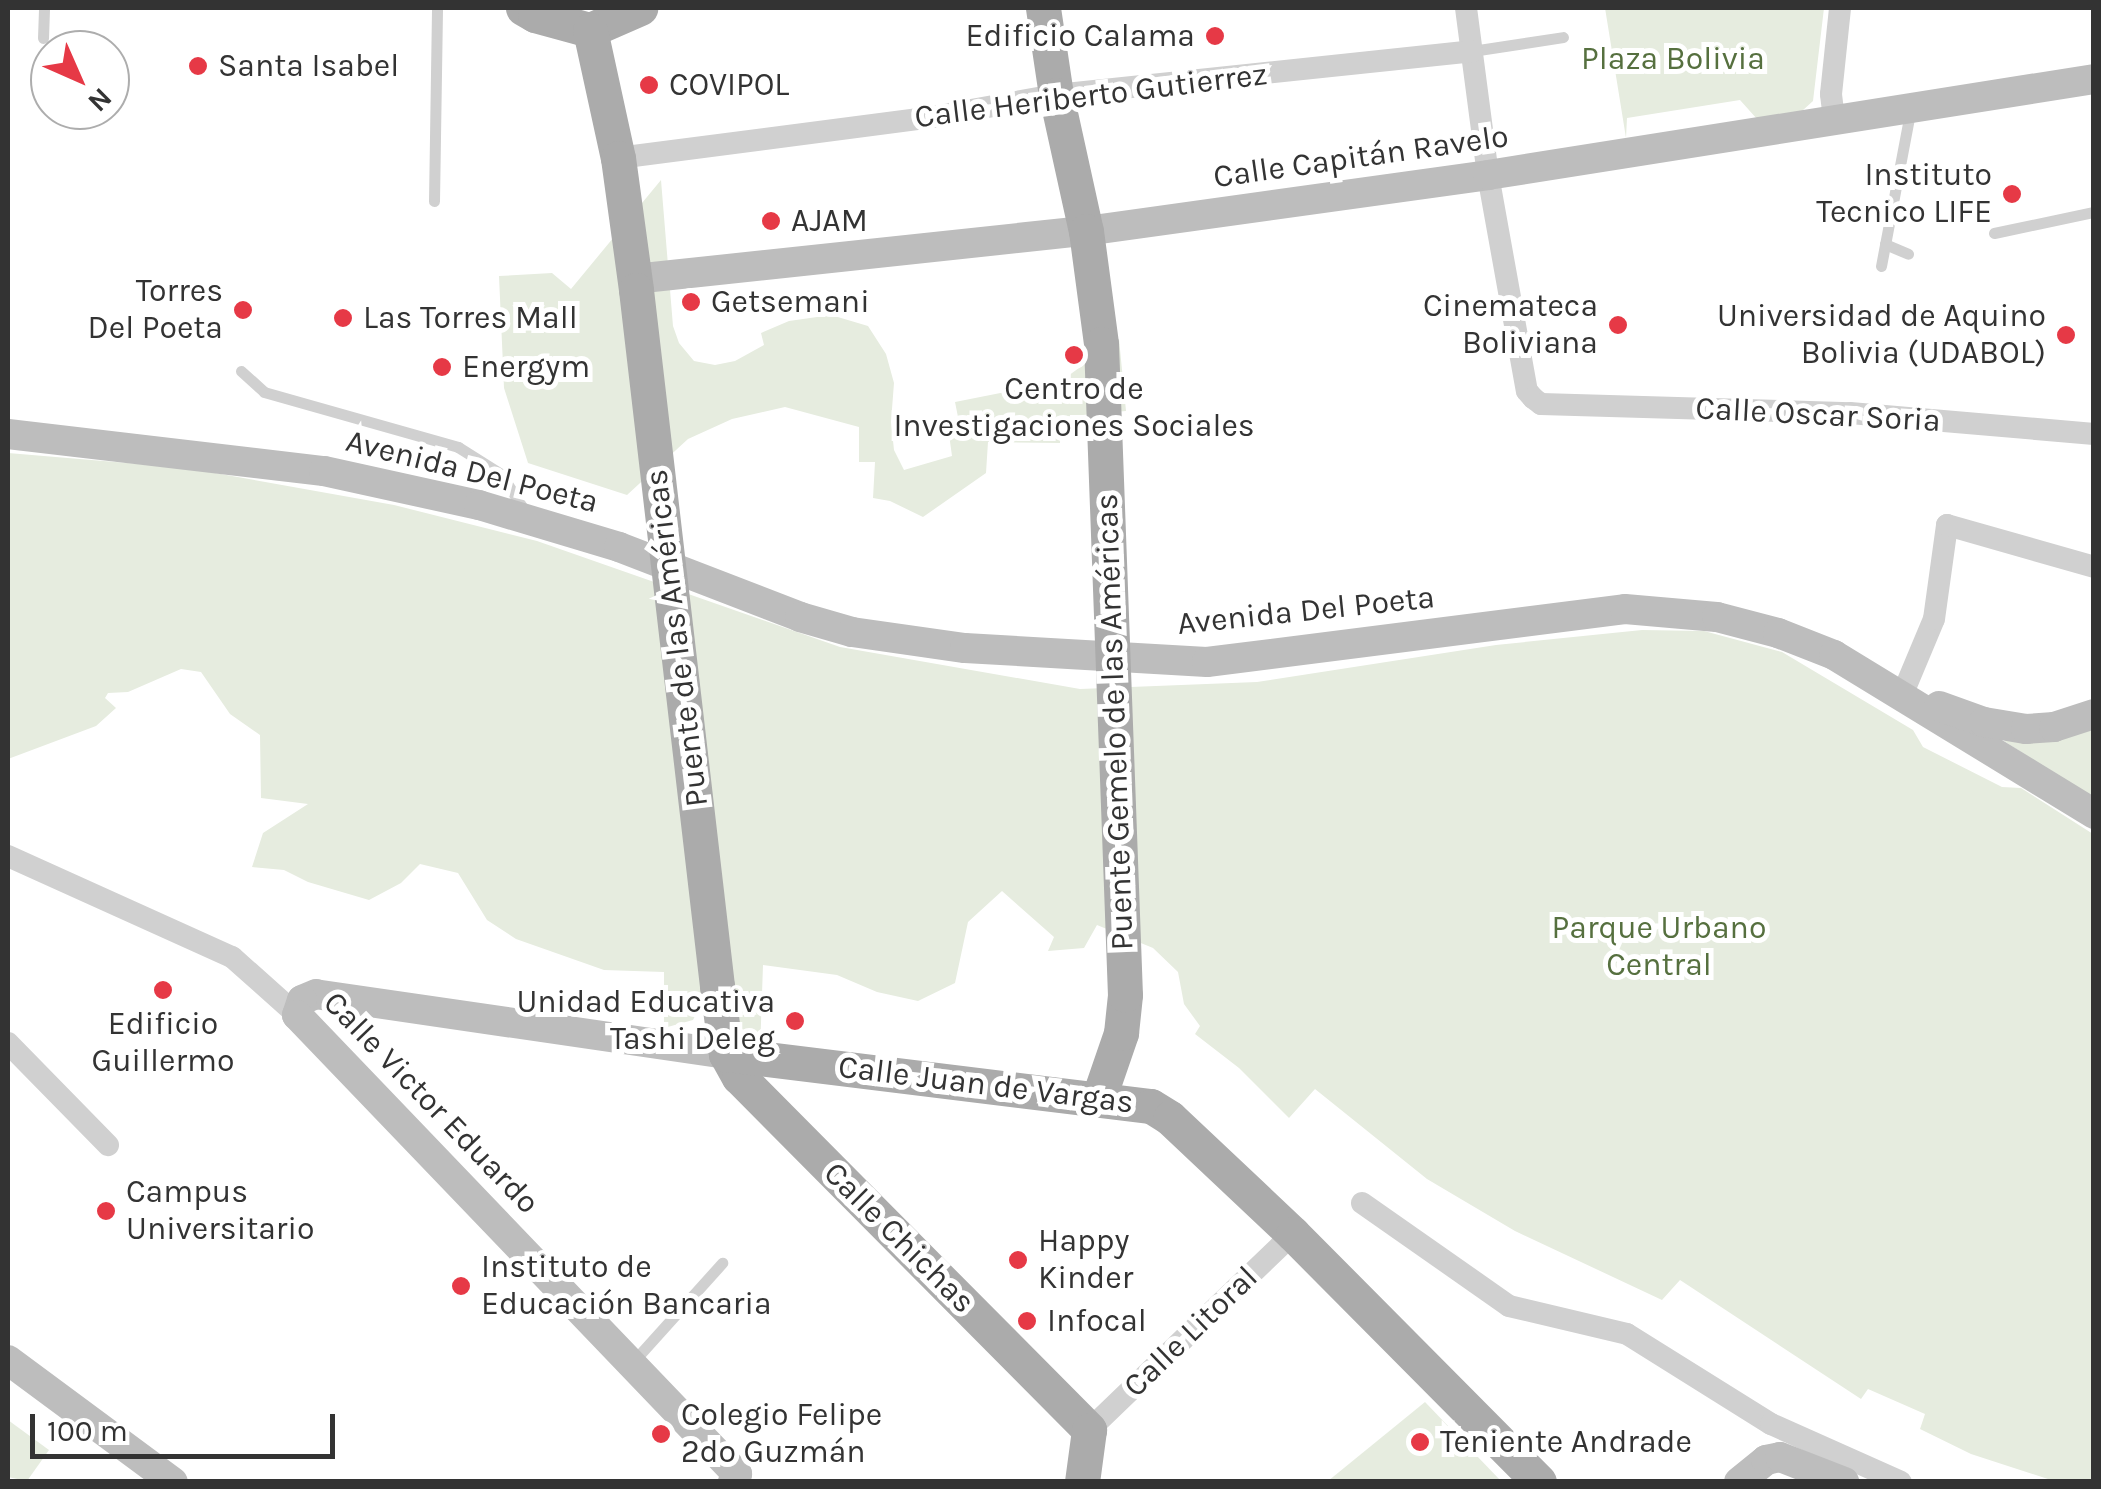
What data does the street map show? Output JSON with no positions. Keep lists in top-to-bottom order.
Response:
{
  "streets": {
    "main road": [
      "Calle Capitán Ravelo",
      "Avenida Del Poeta",
      "Puente de las Américas",
      "Puente Gemelo de las Américas",
      "Calle Juan de Vargas",
      "Calle Victor Eduardo",
      "Calle Chichas"
    ],
    "street": ["Calle Heriberto Gutierrez", "Calle Oscar Soria", "Calle Litoral"]
  },
  "crossings": [
    ["Calle Heriberto Gutierrez", "Puente de las Américas"],
    ["Calle Heriberto Gutierrez", "Puente Gemelo de las Américas"],
    ["Calle Capitán Ravelo", "Calle Oscar Soria"],
    ["Calle Capitán Ravelo", "Puente de las Américas"],
    ["Calle Capitán Ravelo", "Puente Gemelo de las Américas"],
    ["Puente de las Américas", "Calle Juan de Vargas"],
    ["Puente de las Américas", "Calle Chichas"],
    ["Puente Gemelo de las Américas", "Calle Juan de Vargas"],
    ["Calle Juan de Vargas", "Calle Victor Eduardo"],
    ["Calle Juan de Vargas", "Calle Chichas"],
    ["Calle Juan de Vargas", "Calle Litoral"],
    ["Calle Chichas", "Calle Litoral"]
  ],
  "parks": ["Plaza Bolivia", "Parque Urbano Central"],
  "places": [
    "Edificio Calama",
    "Santa Isabel",
    "COVIPOL",
    "Instituto Tecnico LIFE",
    "AJAM",
    "Getsemani",
    "Torres Del Poeta",
    "Las Torres Mall",
    "Cinemateca Boliviana",
    "Universidad de Aquino Bolivia (UDABOL)",
    "Centro de Investigaciones Sociales",
    "Energym",
    "Edificio Guillermo",
    "Unidad Educativa Tashi Deleg",
    "Campus Universitario",
    "Happy Kinder",
    "Instituto de Educación Bancaria",
    "Infocal",
    "Colegio Felipe 2do Guzmán",
    "Teniente Andrade"
  ],
  "scale_bar": "100 m",
  "north": "bottom right"
}
